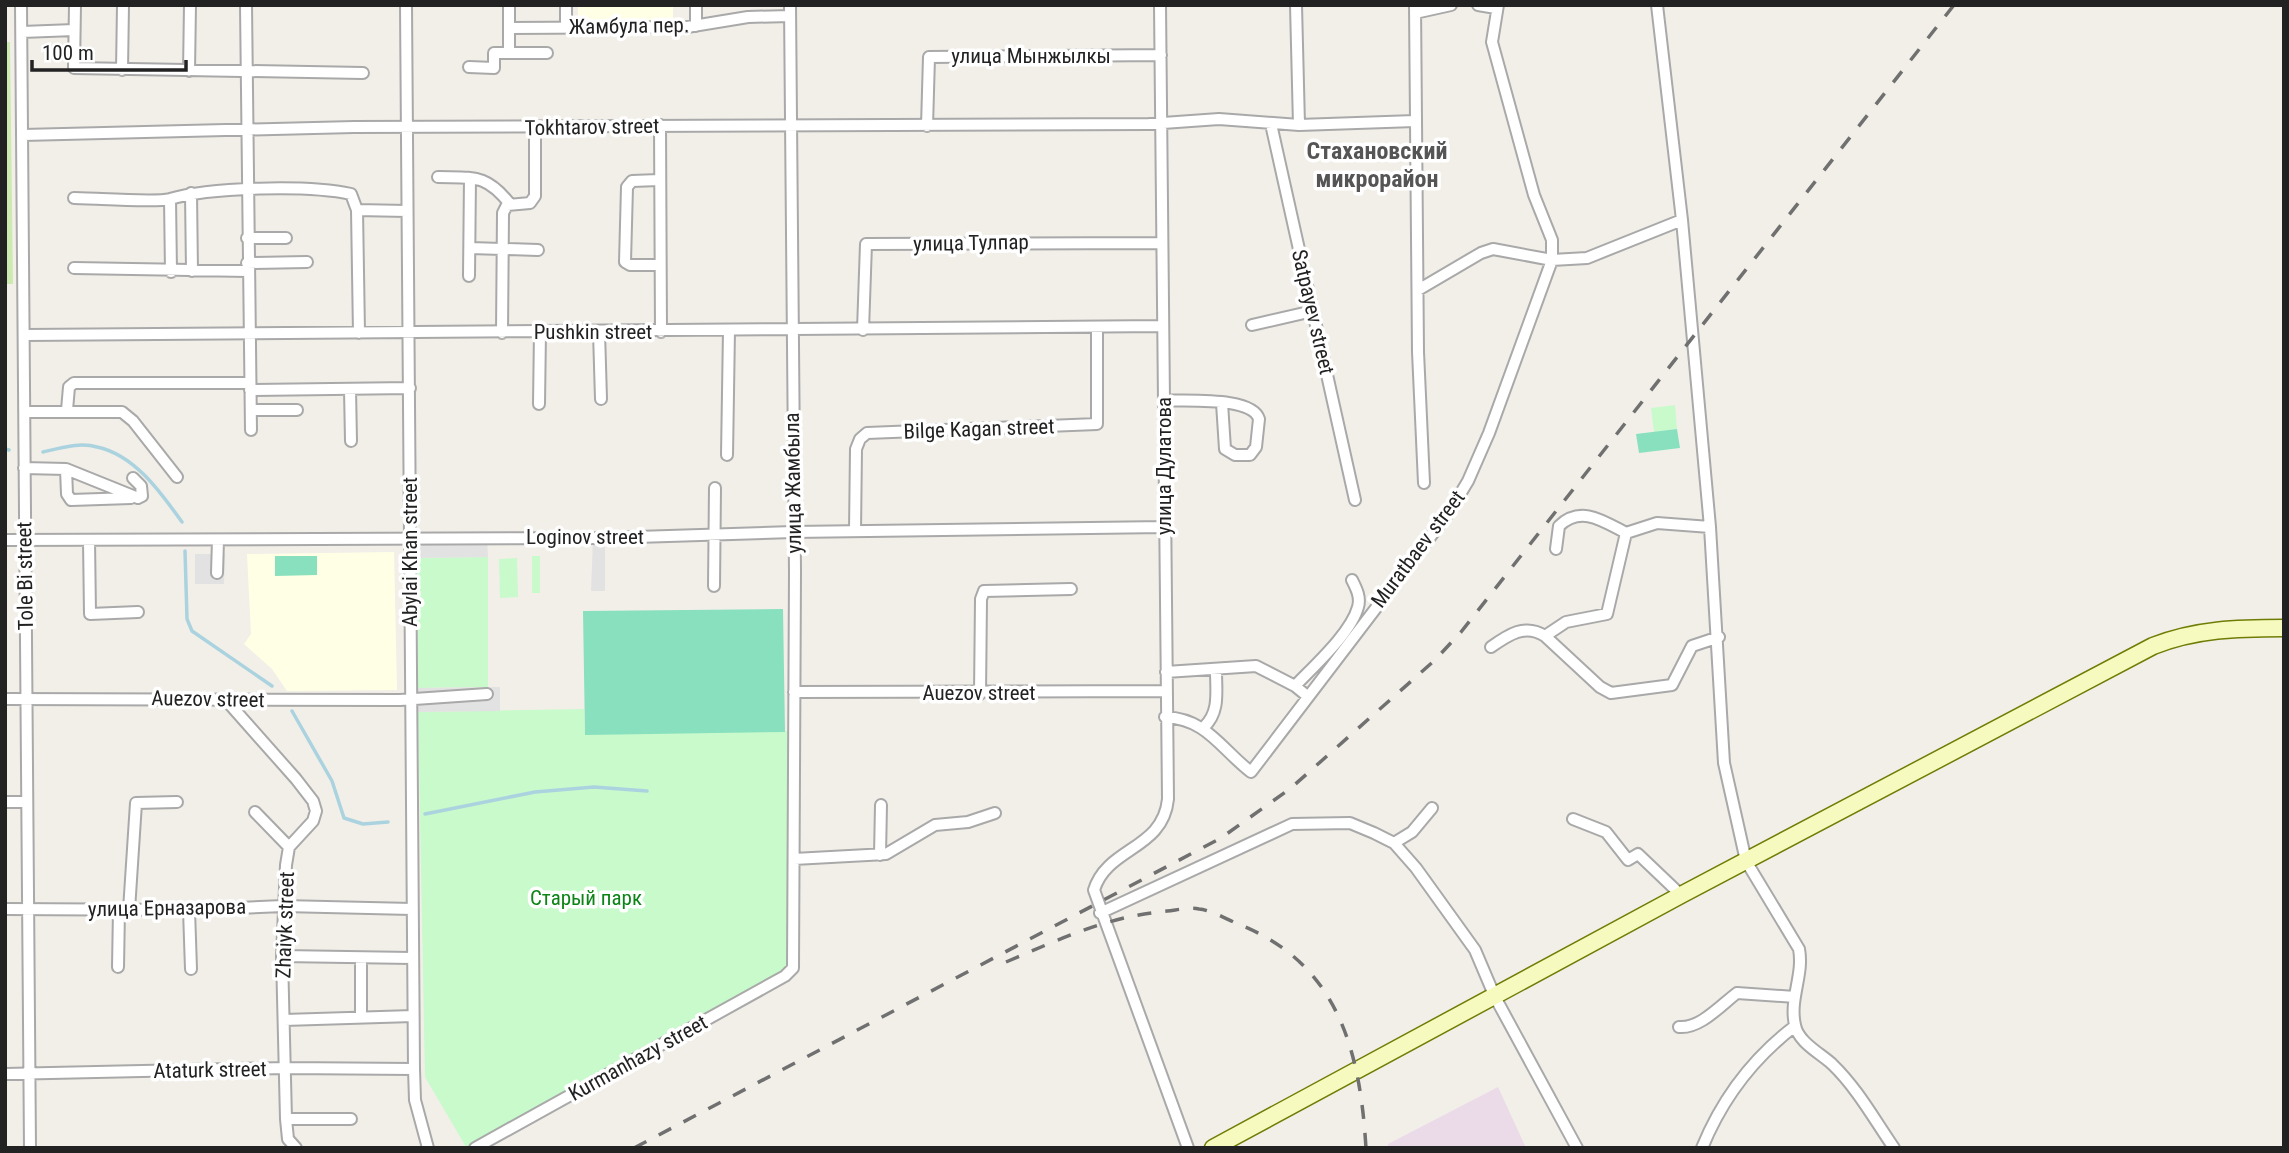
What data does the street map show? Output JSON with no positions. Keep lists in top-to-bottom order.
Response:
{
  "streets": {
    "street": [
      "Жамбула пер.",
      "улица Мынжылкы",
      "Tokhtarov street",
      "улица Тулпар",
      "Satpayev street",
      "Pushkin street",
      "Bilge Kagan street",
      "улица Дулатова",
      "улица Жамбыла",
      "Loginov street",
      "Muratbaev street",
      "Abylai Khan street",
      "Tole Bi street",
      "Auezov street",
      "улица Ерназарова",
      "Zhaiyk street",
      "Kurmanhazy street",
      "Ataturk street"
    ]
  },
  "crossings": [
    ["Жамбула пер.", "улица Жамбыла"],
    ["улица Мынжылкы", "Tokhtarov street"],
    ["улица Мынжылкы", "улица Дулатова"],
    ["Tokhtarov street", "Satpayev street"],
    ["Tokhtarov street", "улица Дулатова"],
    ["Tokhtarov street", "улица Жамбыла"],
    ["Tokhtarov street", "Abylai Khan street"],
    ["Tokhtarov street", "Tole Bi street"],
    ["улица Тулпар", "Pushkin street"],
    ["улица Тулпар", "улица Дулатова"],
    ["Pushkin street", "Bilge Kagan street"],
    ["Pushkin street", "улица Дулатова"],
    ["Pushkin street", "улица Жамбыла"],
    ["Pushkin street", "Abylai Khan street"],
    ["Pushkin street", "Tole Bi street"],
    ["Bilge Kagan street", "Loginov street"],
    ["улица Дулатова", "Loginov street"],
    ["улица Дулатова", "Auezov street"],
    ["улица Жамбыла", "Loginov street"],
    ["улица Жамбыла", "Auezov street"],
    ["улица Жамбыла", "Kurmanhazy street"],
    ["Loginov street", "Abylai Khan street"],
    ["Loginov street", "Tole Bi street"],
    ["Abylai Khan street", "Auezov street"],
    ["Abylai Khan street", "улица Ерназарова"],
    ["Abylai Khan street", "Ataturk street"],
    ["Tole Bi street", "Auezov street"],
    ["Tole Bi street", "улица Ерназарова"],
    ["Tole Bi street", "Ataturk street"],
    ["Auezov street", "Zhaiyk street"],
    ["улица Ерназарова", "Zhaiyk street"],
    ["Zhaiyk street", "Ataturk street"]
  ],
  "districts": ["Стахановский микрорайон"],
  "parks": ["Старый парк"],
  "scale_bar": "100 m"
}
